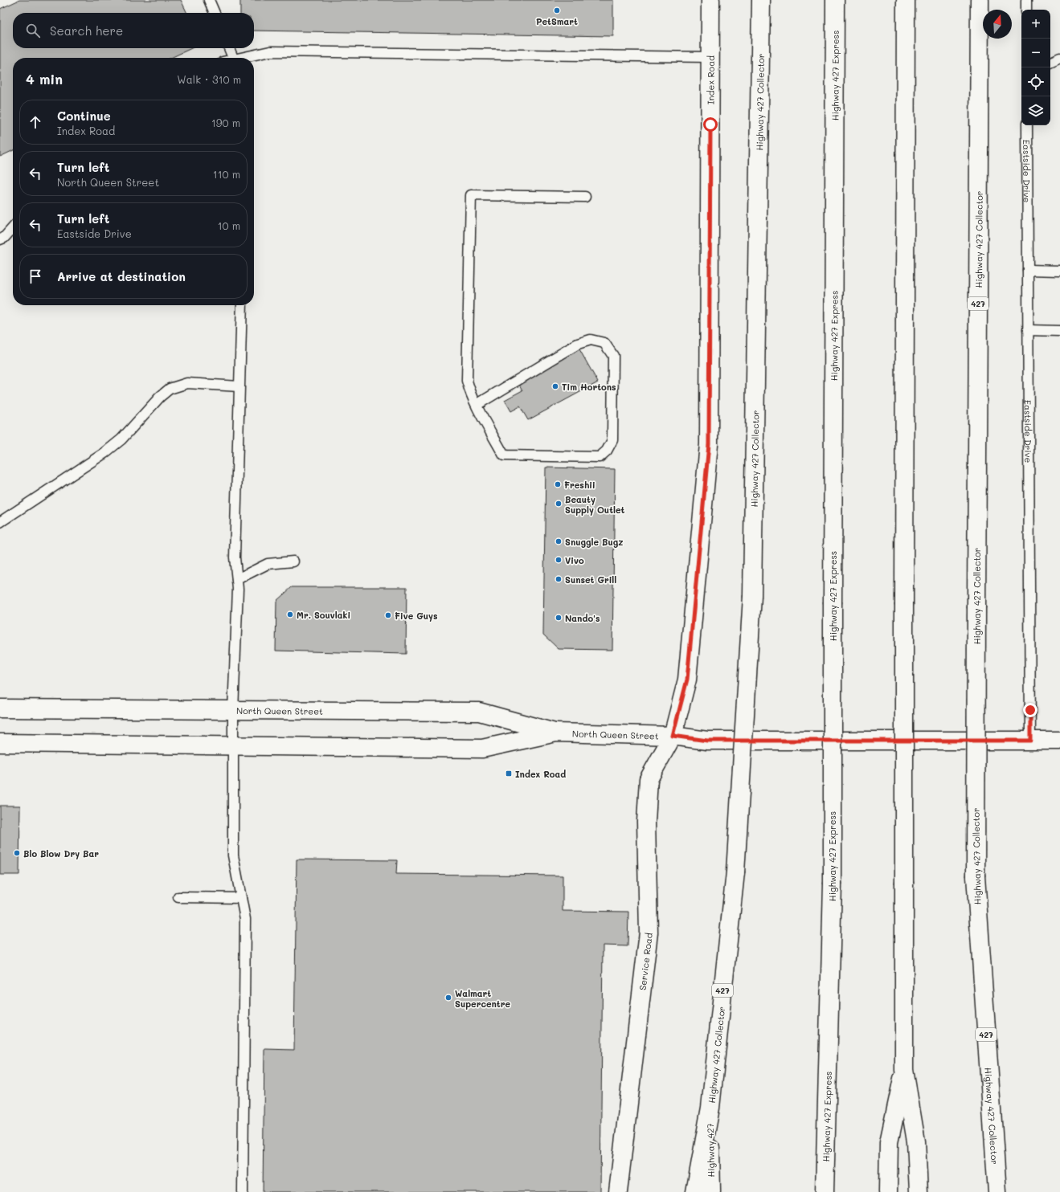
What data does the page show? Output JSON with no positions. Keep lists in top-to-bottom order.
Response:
{
  "streets": {
    "main road": [
      "Highway 427 Express",
      "Index Road",
      "Highway 427 Collector",
      "427",
      "North Queen Street",
      "Service Road",
      "Highway 427"
    ],
    "lane": ["Eastside Drive"]
  },
  "crossings": [
    ["Index Road", "North Queen Street"],
    ["Index Road", "Service Road"],
    ["Highway 427 Collector", "Highway 427"],
    ["Eastside Drive", "North Queen Street"],
    ["North Queen Street", "Service Road"]
  ],
  "places": {
    "other": [
      "PetSmart",
      "Tim Hortons",
      "Freshii",
      "Beauty Supply Outlet",
      "Snuggle Bugz",
      "Vivo",
      "Sunset Grill",
      "Mr. Souvlaki",
      "Five Guys",
      "Nando's",
      "Blo Blow Dry Bar",
      "Walmart Supercentre"
    ],
    "transit": ["Index Road"]
  },
  "north": "top",
  "page": {
    "map_buttons": ["+", "−"],
    "search": "Search here",
    "heading": ["4 min", "Walk · 310 m"],
    "list": [
      ["Continue", "Index Road", "190 m"],
      ["Turn left", "North Queen Street", "110 m"],
      ["Turn left", "Eastside Drive", "10 m"],
      "Arrive at destination"
    ]
  }
}
